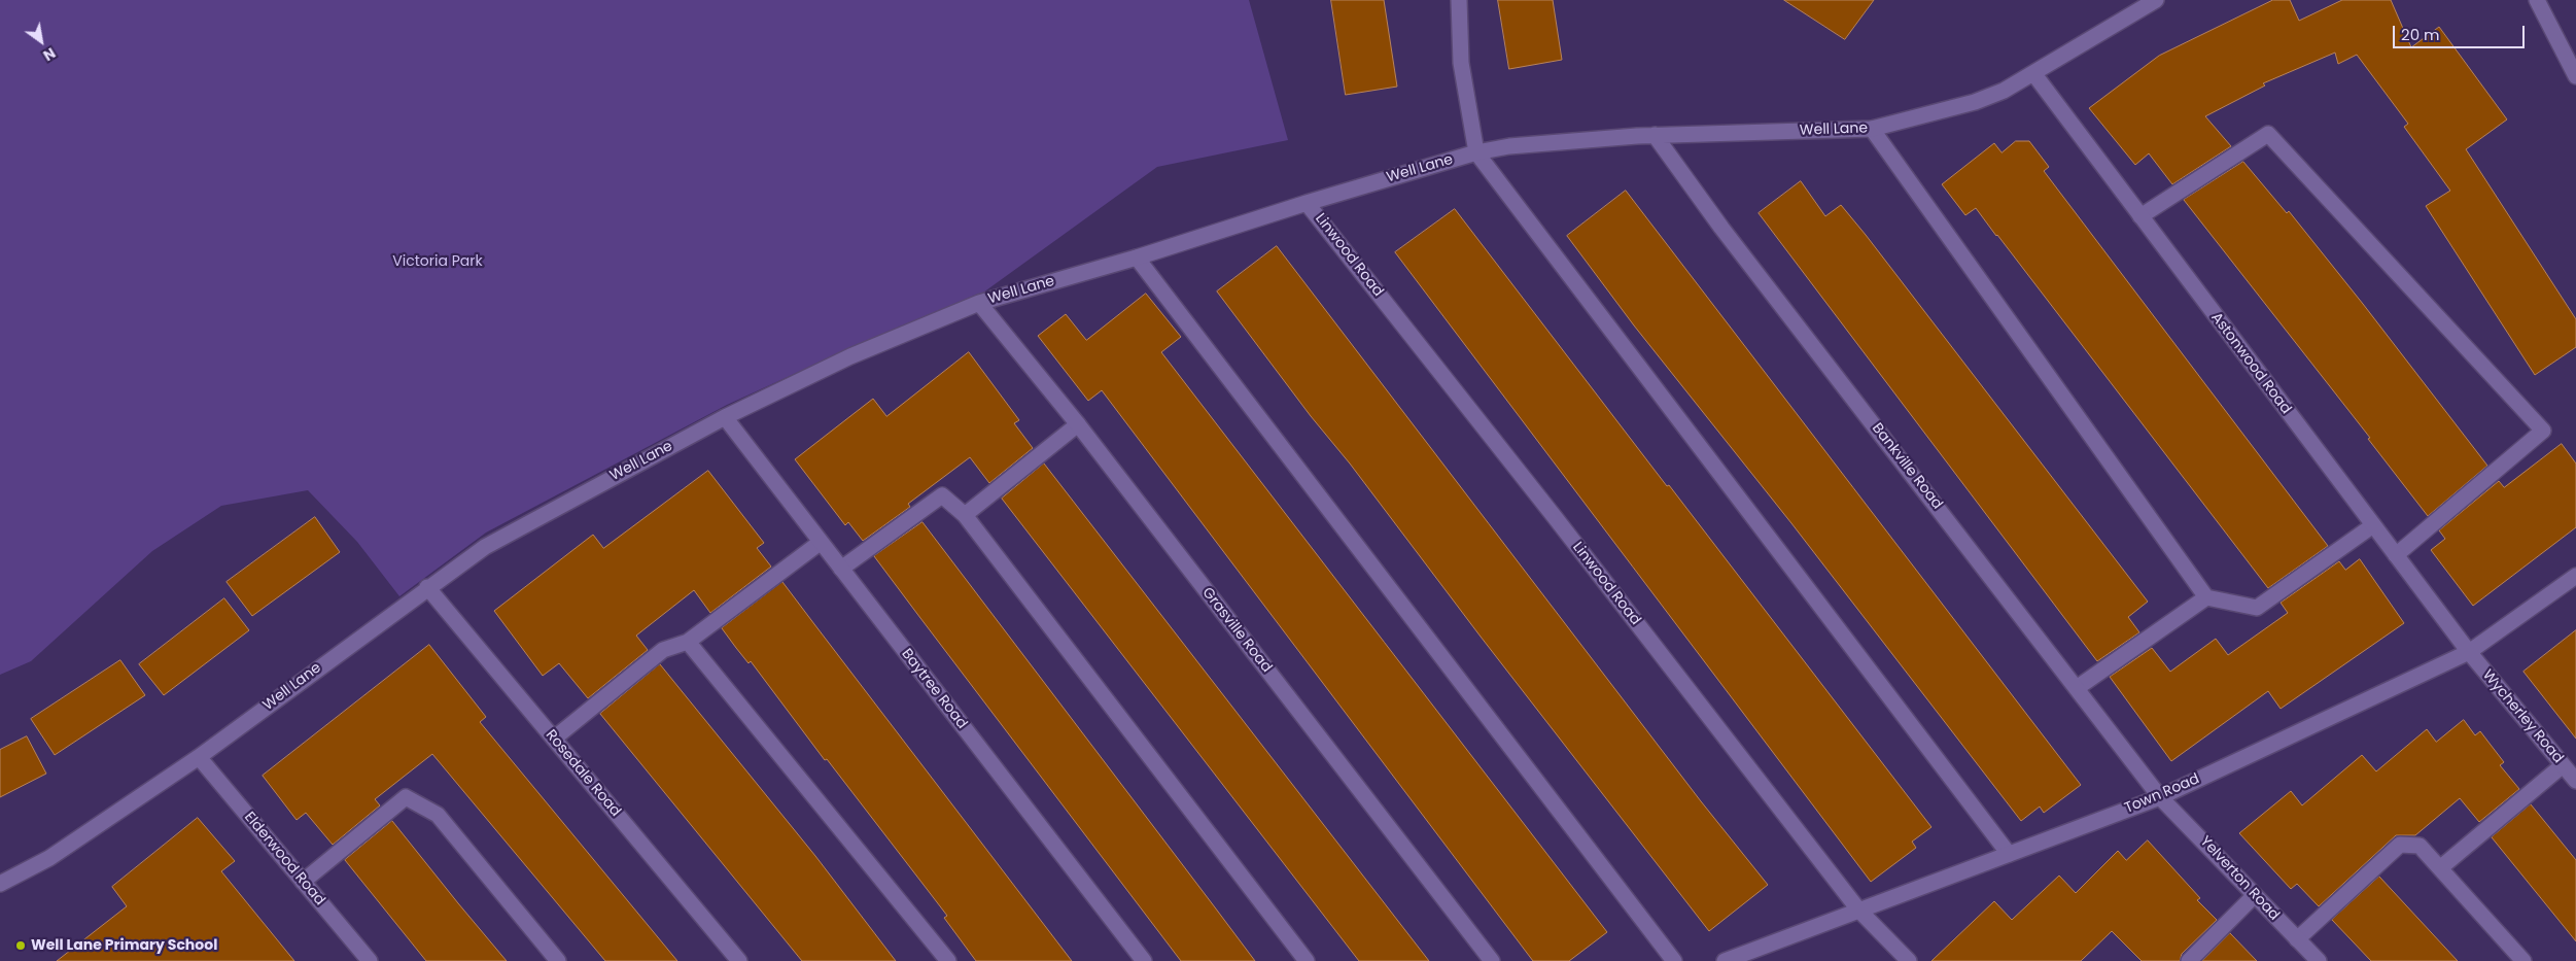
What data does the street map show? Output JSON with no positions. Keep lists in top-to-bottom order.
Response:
{
  "streets": {
    "street": [
      "Well Lane",
      "Linwood Road",
      "Astonwood Road",
      "Bankville Road",
      "Grasville Road",
      "Baytree Road",
      "Wycherley Road",
      "Rosedale Road",
      "Town Road",
      "Elderwood Road",
      "Yelverton Road"
    ]
  },
  "crossings": [
    ["Well Lane", "Linwood Road"],
    ["Well Lane", "Astonwood Road"],
    ["Well Lane", "Bankville Road"],
    ["Well Lane", "Grasville Road"],
    ["Well Lane", "Baytree Road"],
    ["Well Lane", "Rosedale Road"],
    ["Well Lane", "Elderwood Road"],
    ["Linwood Road", "Town Road"],
    ["Astonwood Road", "Wycherley Road"],
    ["Astonwood Road", "Town Road"],
    ["Bankville Road", "Town Road"],
    ["Bankville Road", "Yelverton Road"],
    ["Wycherley Road", "Town Road"],
    ["Town Road", "Yelverton Road"]
  ],
  "parks": ["Victoria Park"],
  "places": ["Well Lane Primary School"],
  "scale_bar": "20 m",
  "north": "bottom right"
}
